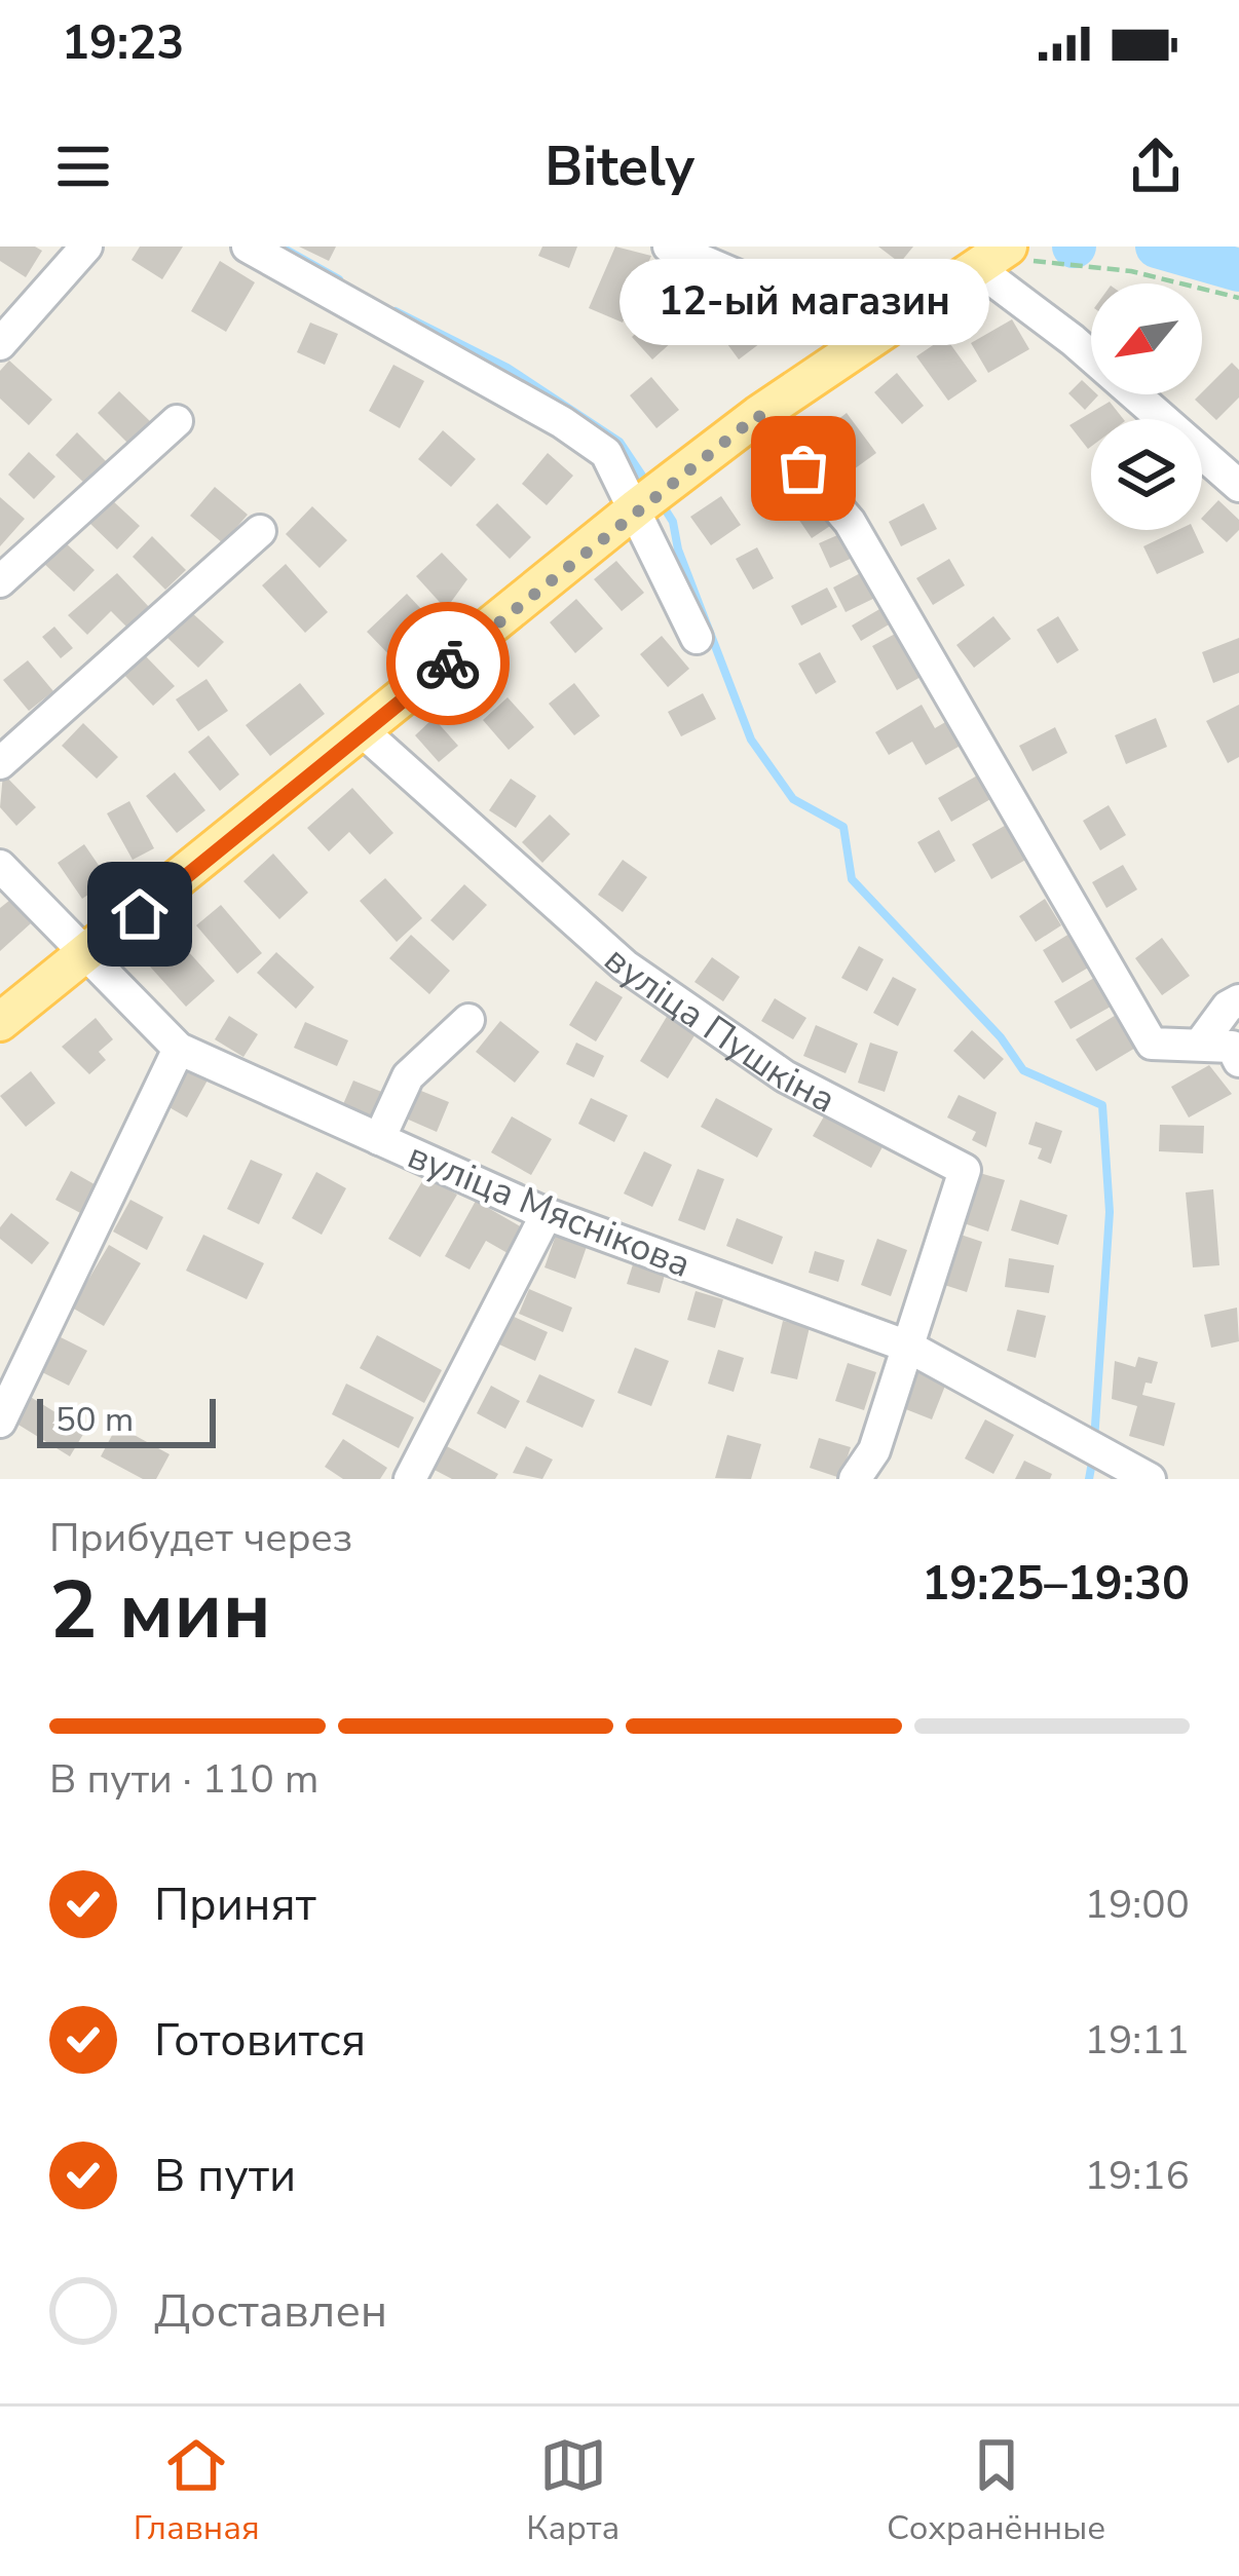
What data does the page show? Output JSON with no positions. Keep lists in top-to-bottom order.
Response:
{
  "streets": {
    "street": ["вуліца Пушкіна", "вуліца Мяснікова"]
  },
  "crossings": [
    ["вуліца Пушкіна", "вуліца Мяснікова"]
  ],
  "places": ["12-ый магазин"],
  "scale_bar": "50 m",
  "north": "bottom left",
  "page": {
    "status": "19:23",
    "header": "Bitely",
    "bubble": "12-ый магазин",
    "scale": "50 m",
    "heading": ["2 мин", "Прибудет через", "19:25–19:30"],
    "bar": "В пути · 110 m",
    "list": [
      ["Принят", "19:00"],
      ["Готовится", "19:11"],
      ["В пути", "19:16"],
      "Доставлен"
    ],
    "tabs": ["Главная", "Карта", "Сохранённые"]
  }
}
